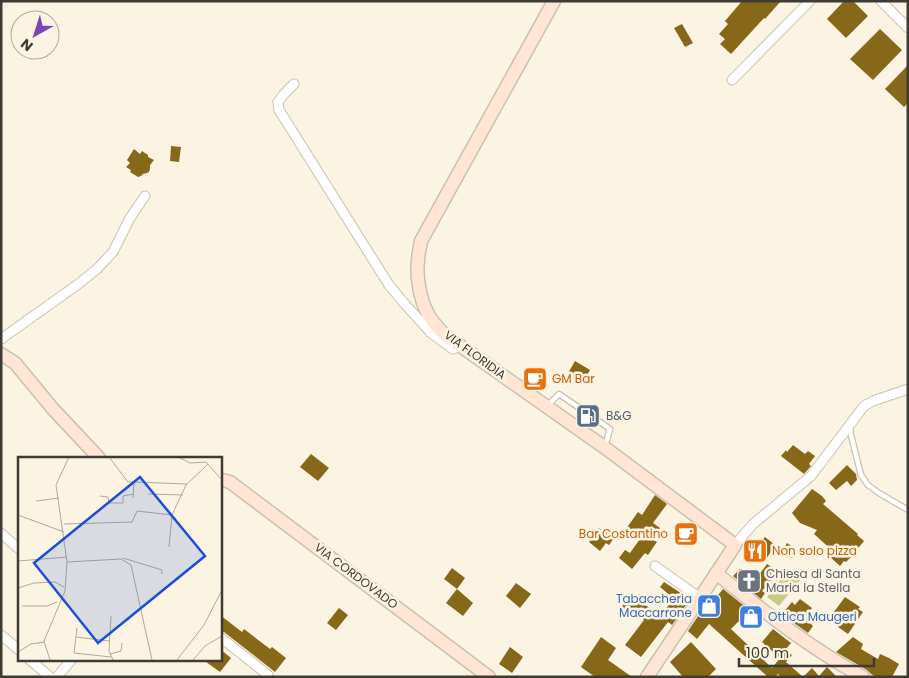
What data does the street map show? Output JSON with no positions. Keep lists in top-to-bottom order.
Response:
{
  "streets": {
    "street": ["VIA FLORIDIA", "VIA CORDOVADO"]
  },
  "places": {
    "cafe": ["GM Bar", "Bar Costantino"],
    "fuel station": ["B&G"],
    "restaurant": ["Non solo pizza"],
    "church": ["Chiesa di Santa Maria la Stella"],
    "shop": ["Tabaccheria Maccarrone", "Ottica Maugeri"]
  },
  "scale_bar": "100 m",
  "north": "bottom left"
}
